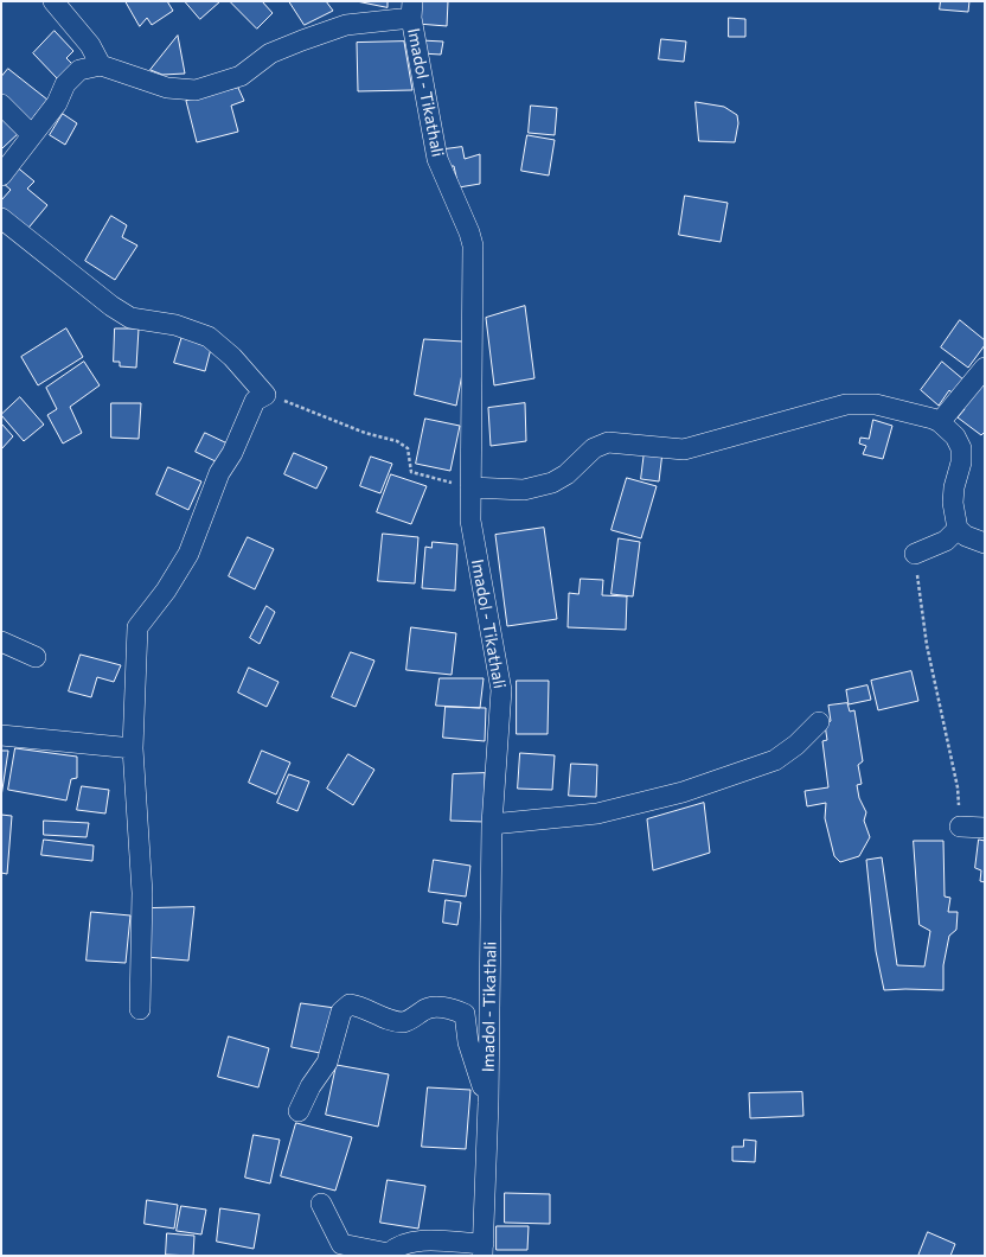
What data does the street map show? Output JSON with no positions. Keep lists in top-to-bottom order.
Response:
{
  "streets": {
    "street": ["Imadol - Tikathali"]
  }
}
